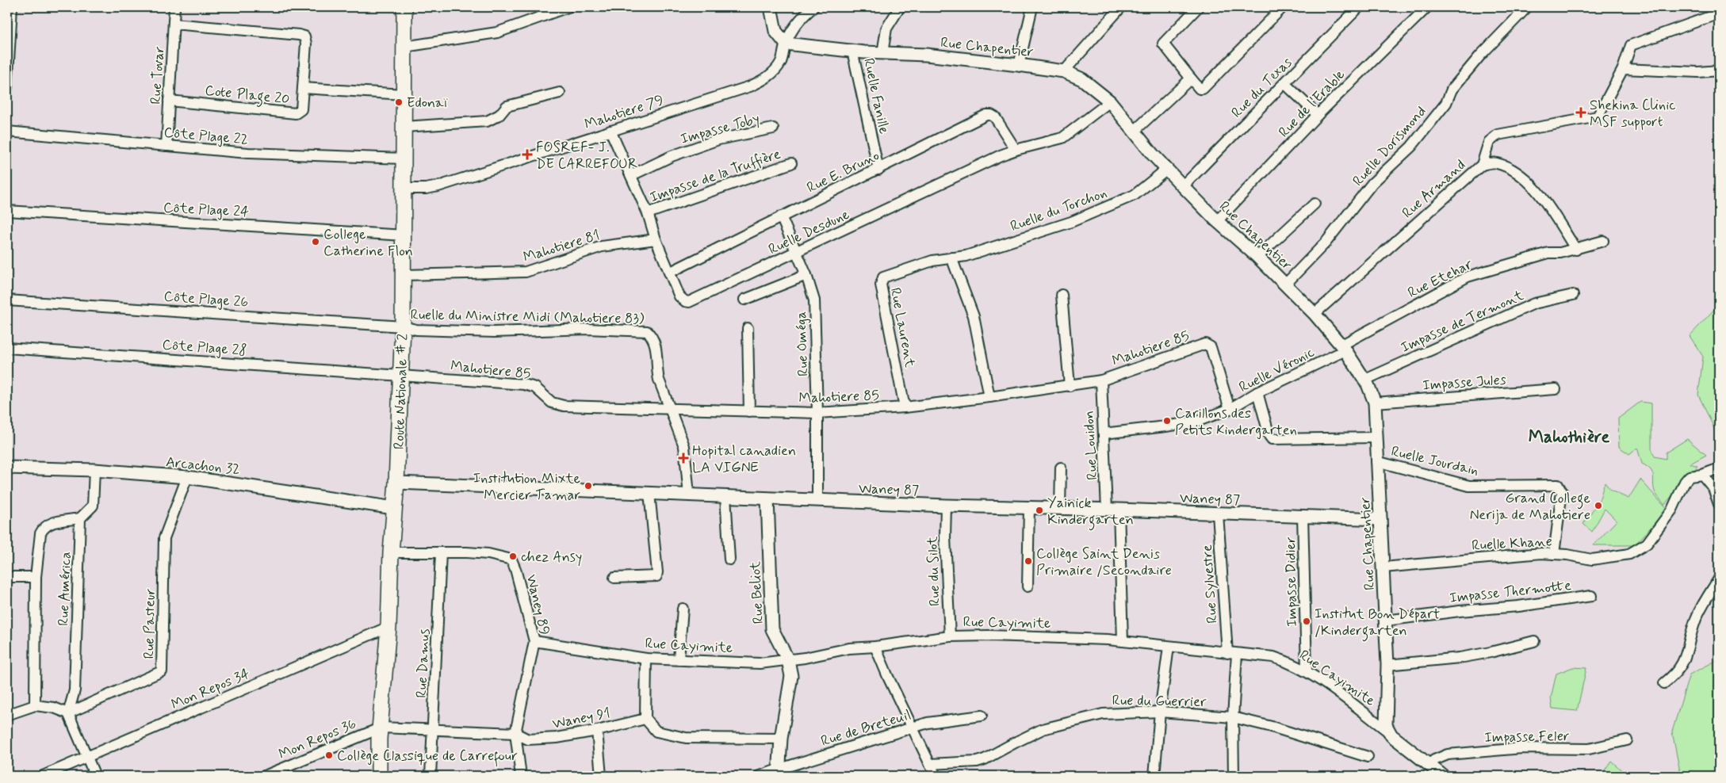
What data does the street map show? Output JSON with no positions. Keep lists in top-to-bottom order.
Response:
{
  "streets": {
    "main road": ["Route Nationale # 2"],
    "street": [
      "Rue Chapentier",
      "Rue Tovar",
      "Rue du Texas",
      "Cote Plage 20",
      "Ruelle Fanille",
      "Rue de l'Erable",
      "Mahotiere 79",
      "Impasse Toby",
      "Côte Plage 22",
      "Ruelle Dorismond",
      "Rue E. Bruno",
      "Impasse de la Truffière",
      "Rue Armand",
      "Côte Plage 24",
      "Ruelle du Torchon",
      "Ruelle Desdune",
      "Mahotiere 81",
      "Rue Etehar",
      "Côte Plage 26",
      "Ruelle du Ministre Midi (Mahotiere 83)",
      "Impasse de Termont",
      "Rue Laurent",
      "Rue Oméga",
      "Côte Plage 28",
      "Mahotiere 85",
      "Ruelle Véronic",
      "Impasse Jules",
      "Rue Louidon",
      "Ruelle Jourdain",
      "Arcachon 32",
      "Waney 87",
      "Ruelle Khane",
      "Rue du Silot",
      "Impasse Didier",
      "Rue Sylvestre",
      "Rue América",
      "Impasse Thermotte",
      "Rue Beliot",
      "Waney 89",
      "Rue Cayimite",
      "Rue Pasteur",
      "Rue Damus",
      "Mon Repos 34",
      "Rue du Guerrier",
      "Waney 91",
      "Rue de Breteuil",
      "Impasse Feler",
      "Mon Repos 36"
    ]
  },
  "crossings": [
    ["Rue Chapentier", "Rue du Texas"],
    ["Rue Chapentier", "Ruelle Fanille"],
    ["Rue Chapentier", "Rue de l'Erable"],
    ["Rue Chapentier", "Mahotiere 79"],
    ["Rue Chapentier", "Ruelle Dorismond"],
    ["Rue Chapentier", "Rue Armand"],
    ["Rue Chapentier", "Ruelle du Torchon"],
    ["Rue Chapentier", "Ruelle Desdune"],
    ["Rue Chapentier", "Rue Etehar"],
    ["Rue Chapentier", "Impasse de Termont"],
    ["Rue Chapentier", "Ruelle Véronic"],
    ["Rue Chapentier", "Impasse Jules"],
    ["Rue Chapentier", "Ruelle Jourdain"],
    ["Rue Chapentier", "Waney 87"],
    ["Rue Chapentier", "Ruelle Khane"],
    ["Rue Chapentier", "Impasse Thermotte"],
    ["Rue Chapentier", "Rue Cayimite"],
    ["Rue Tovar", "Cote Plage 20"],
    ["Rue Tovar", "Côte Plage 22"],
    ["Cote Plage 20", "Route Nationale # 2"],
    ["Ruelle Fanille", "Rue E. Bruno"],
    ["Mahotiere 79", "Ruelle Desdune"],
    ["Mahotiere 79", "Route Nationale # 2"],
    ["Impasse Toby", "Ruelle Desdune"],
    ["Côte Plage 22", "Route Nationale # 2"],
    ["Rue E. Bruno", "Ruelle Desdune"],
    ["Rue E. Bruno", "Rue Oméga"],
    ["Impasse de la Truffière", "Ruelle Desdune"],
    ["Côte Plage 24", "Route Nationale # 2"],
    ["Ruelle du Torchon", "Rue Laurent"],
    ["Ruelle Desdune", "Mahotiere 81"],
    ["Ruelle Desdune", "Rue Oméga"],
    ["Mahotiere 81", "Route Nationale # 2"],
    ["Rue Etehar", "Ruelle Véronic"],
    ["Côte Plage 26", "Ruelle du Ministre Midi (Mahotiere 83)"],
    ["Côte Plage 26", "Route Nationale # 2"],
    ["Ruelle du Ministre Midi (Mahotiere 83)", "Mahotiere 85"],
    ["Ruelle du Ministre Midi (Mahotiere 83)", "Route Nationale # 2"],
    ["Ruelle du Ministre Midi (Mahotiere 83)", "Waney 87"],
    ["Rue Laurent", "Mahotiere 85"],
    ["Rue Oméga", "Mahotiere 85"],
    ["Rue Oméga", "Waney 87"],
    ["Côte Plage 28", "Mahotiere 85"],
    ["Côte Plage 28", "Route Nationale # 2"],
    ["Mahotiere 85", "Ruelle Véronic"],
    ["Mahotiere 85", "Route Nationale # 2"],
    ["Mahotiere 85", "Rue Louidon"],
    ["Ruelle Véronic", "Rue Louidon"],
    ["Route Nationale # 2", "Arcachon 32"],
    ["Route Nationale # 2", "Waney 87"],
    ["Route Nationale # 2", "Waney 89"],
    ["Route Nationale # 2", "Mon Repos 34"],
    ["Route Nationale # 2", "Waney 91"],
    ["Route Nationale # 2", "Mon Repos 36"],
    ["Rue Louidon", "Waney 87"],
    ["Rue Louidon", "Rue Cayimite"],
    ["Ruelle Jourdain", "Ruelle Khane"],
    ["Arcachon 32", "Rue Pasteur"],
    ["Waney 87", "Rue du Silot"],
    ["Waney 87", "Impasse Didier"],
    ["Waney 87", "Rue Sylvestre"],
    ["Waney 87", "Rue Beliot"],
    ["Rue du Silot", "Rue Cayimite"],
    ["Impasse Didier", "Rue Cayimite"],
    ["Rue Sylvestre", "Rue Cayimite"],
    ["Rue Sylvestre", "Rue du Guerrier"],
    ["Rue América", "Rue Pasteur"],
    ["Rue Beliot", "Rue Cayimite"],
    ["Rue Beliot", "Rue de Breteuil"],
    ["Waney 89", "Rue Cayimite"],
    ["Waney 89", "Rue Damus"],
    ["Waney 89", "Waney 91"],
    ["Rue Cayimite", "Impasse Feler"],
    ["Rue Damus", "Waney 91"],
    ["Waney 91", "Mon Repos 36"]
  ],
  "districts": ["Mahothière"],
  "places": {
    "other": [
      "Edonaï",
      "College Catherine Flon",
      "Carillons des Petits Kindergarten",
      "Institution Mixte Mercier Tamar",
      "Grand College Nerija de Mahotiere",
      "Yainick Kindergarten",
      "chez Ansy",
      "Collège Saint Denis Primaire /Secondaire",
      "Institut Bon Départ /Kindergarten",
      "Collège Classique de Carrefour"
    ],
    "health": ["Shekina Clinic MSF support", "FOSREF- J. DE CARREFOUR", "Hopital canadien LA VIGNE"]
  }
}
